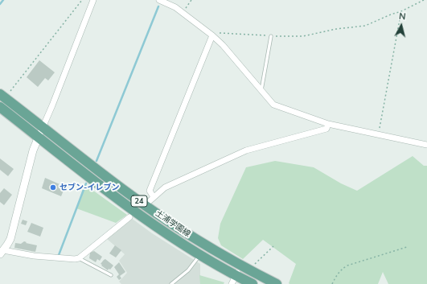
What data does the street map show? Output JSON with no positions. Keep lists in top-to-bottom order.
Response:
{
  "streets": {
    "main road": ["24", "土浦学園線"]
  },
  "places": ["セブン-イレブン"],
  "north": "top"
}
